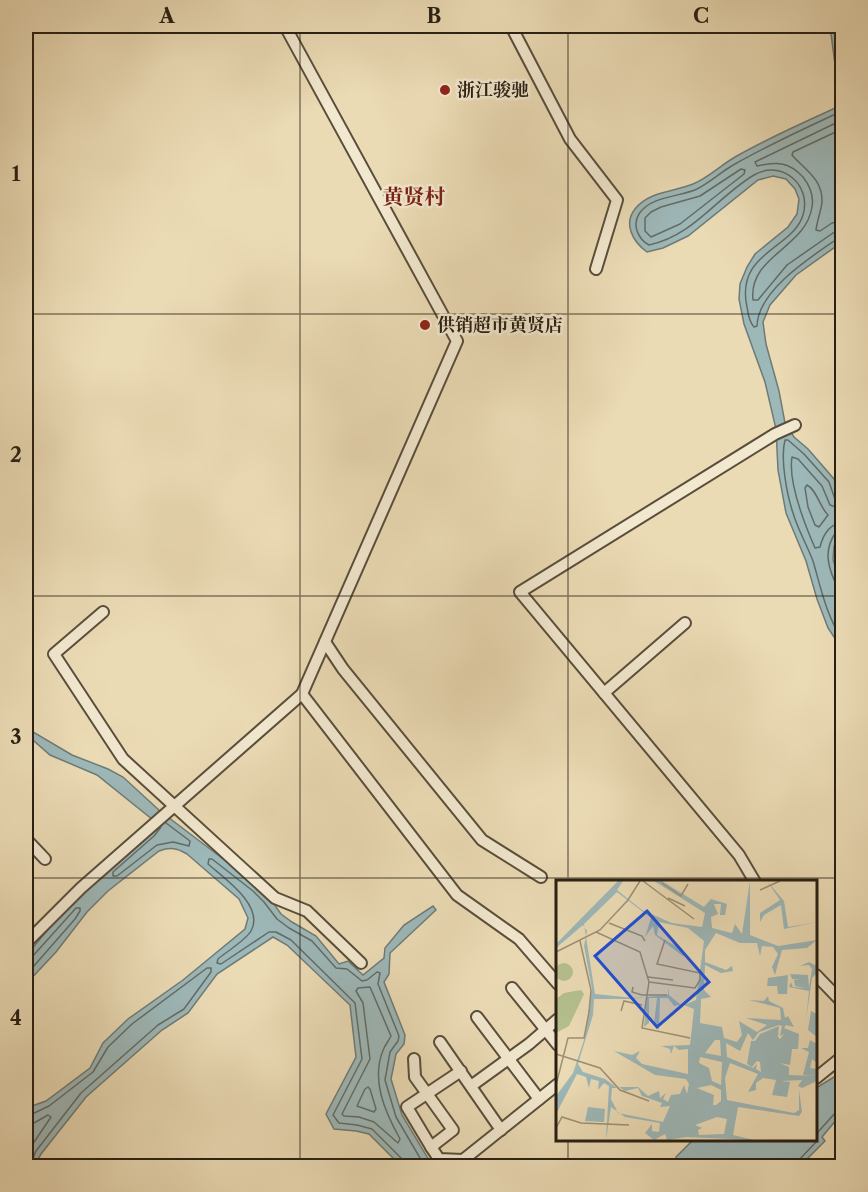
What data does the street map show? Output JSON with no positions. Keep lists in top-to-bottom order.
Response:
{
  "districts": ["黄贤村"],
  "places": ["浙江骏驰", "供销超市黄贤店"],
  "grid": {
    "columns": ["A", "B", "C"],
    "rows": [
      "1",
      "2",
      "3",
      "4"
    ]
  }
}
